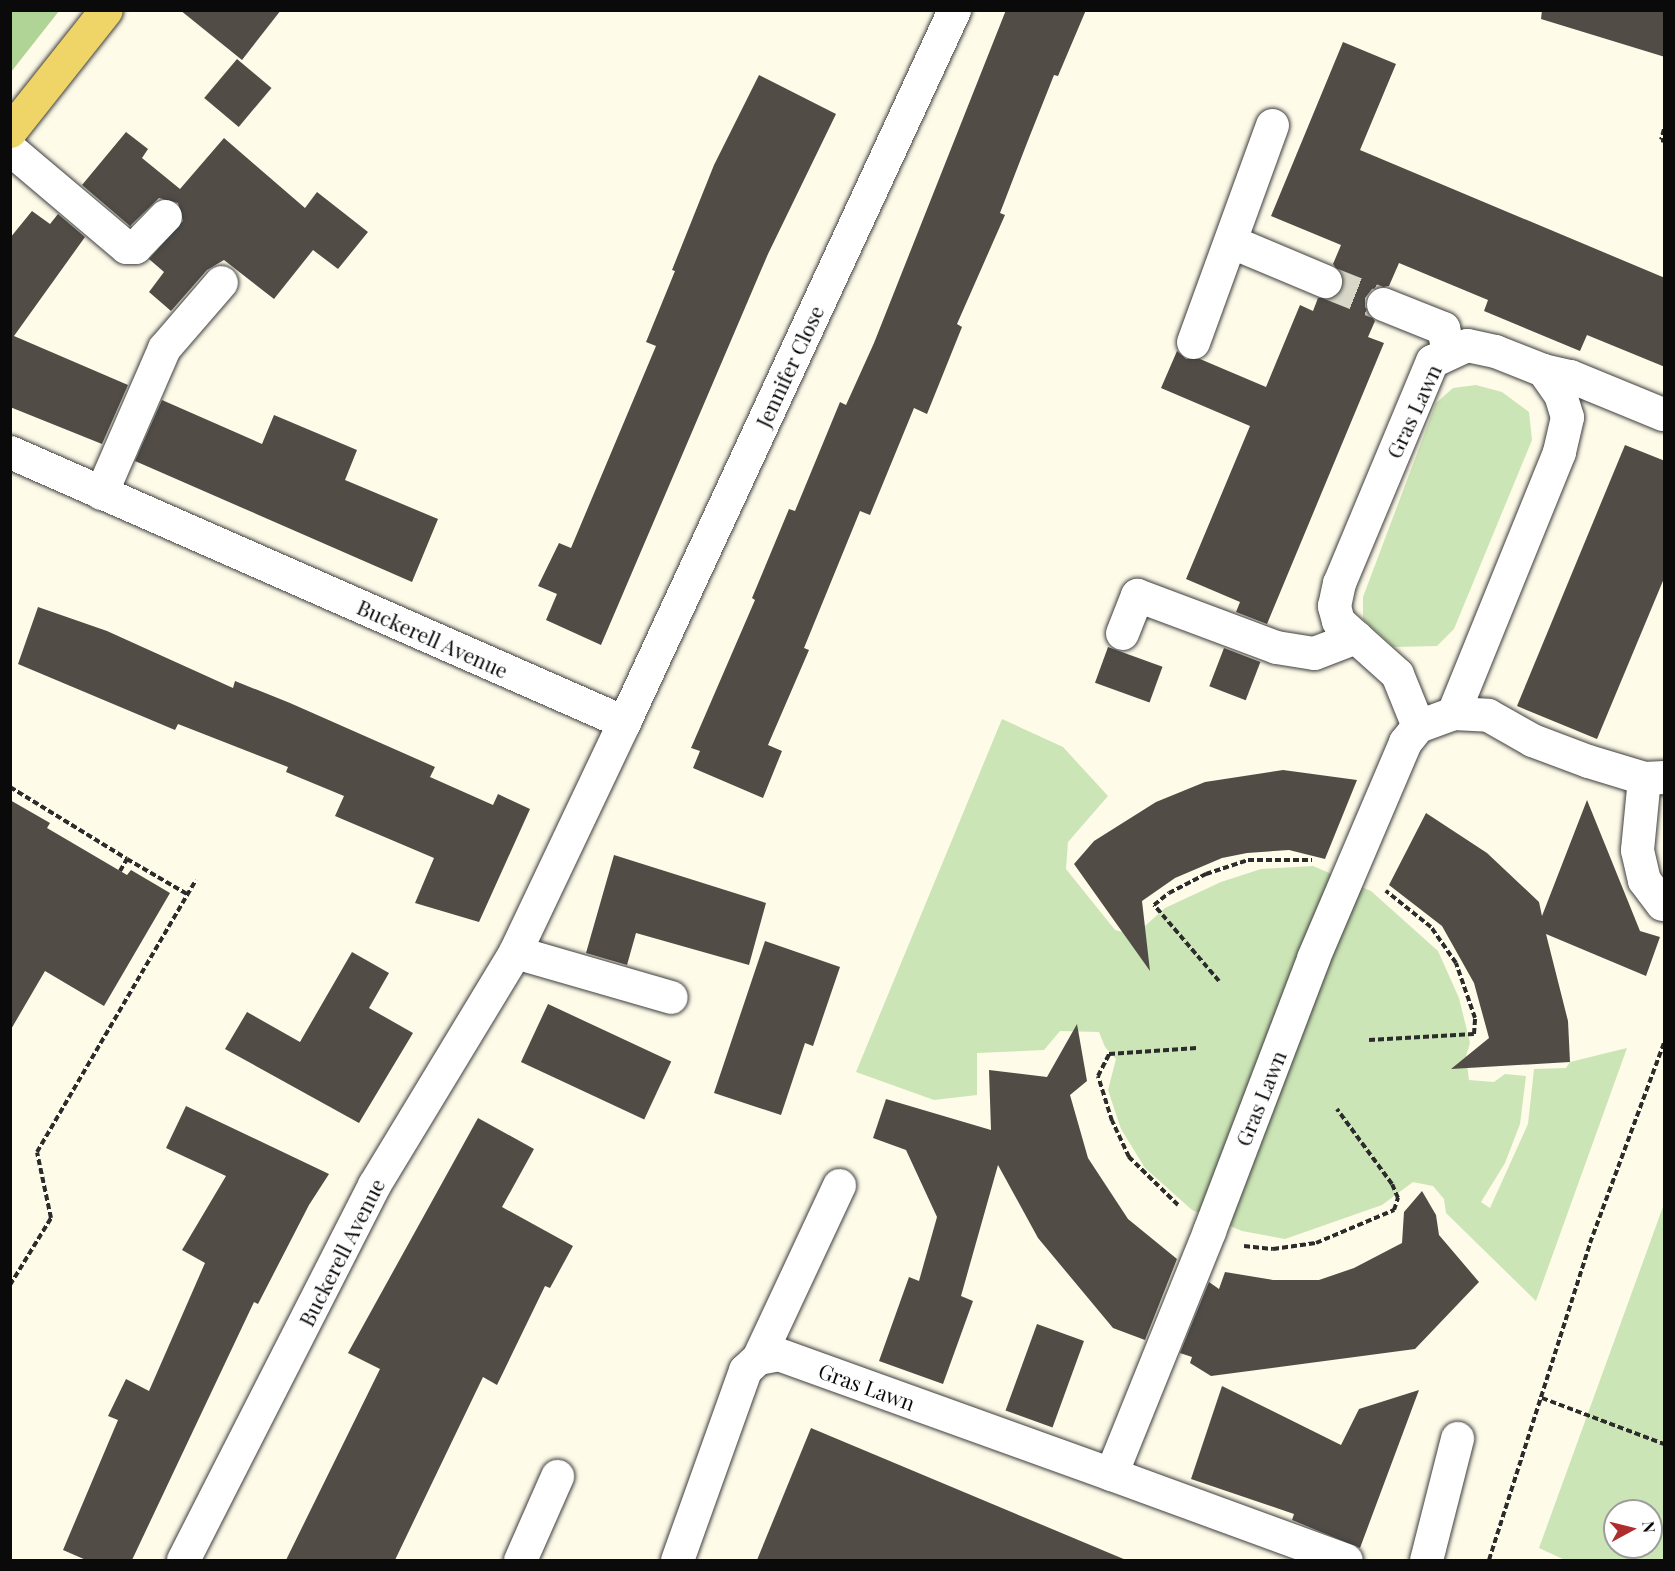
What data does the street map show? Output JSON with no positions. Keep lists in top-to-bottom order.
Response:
{
  "streets": {
    "street": ["Jennifer Close", "Gras Lawn", "Buckerell Avenue"]
  },
  "crossings": [
    ["Jennifer Close", "Buckerell Avenue"]
  ],
  "north": "right"
}
